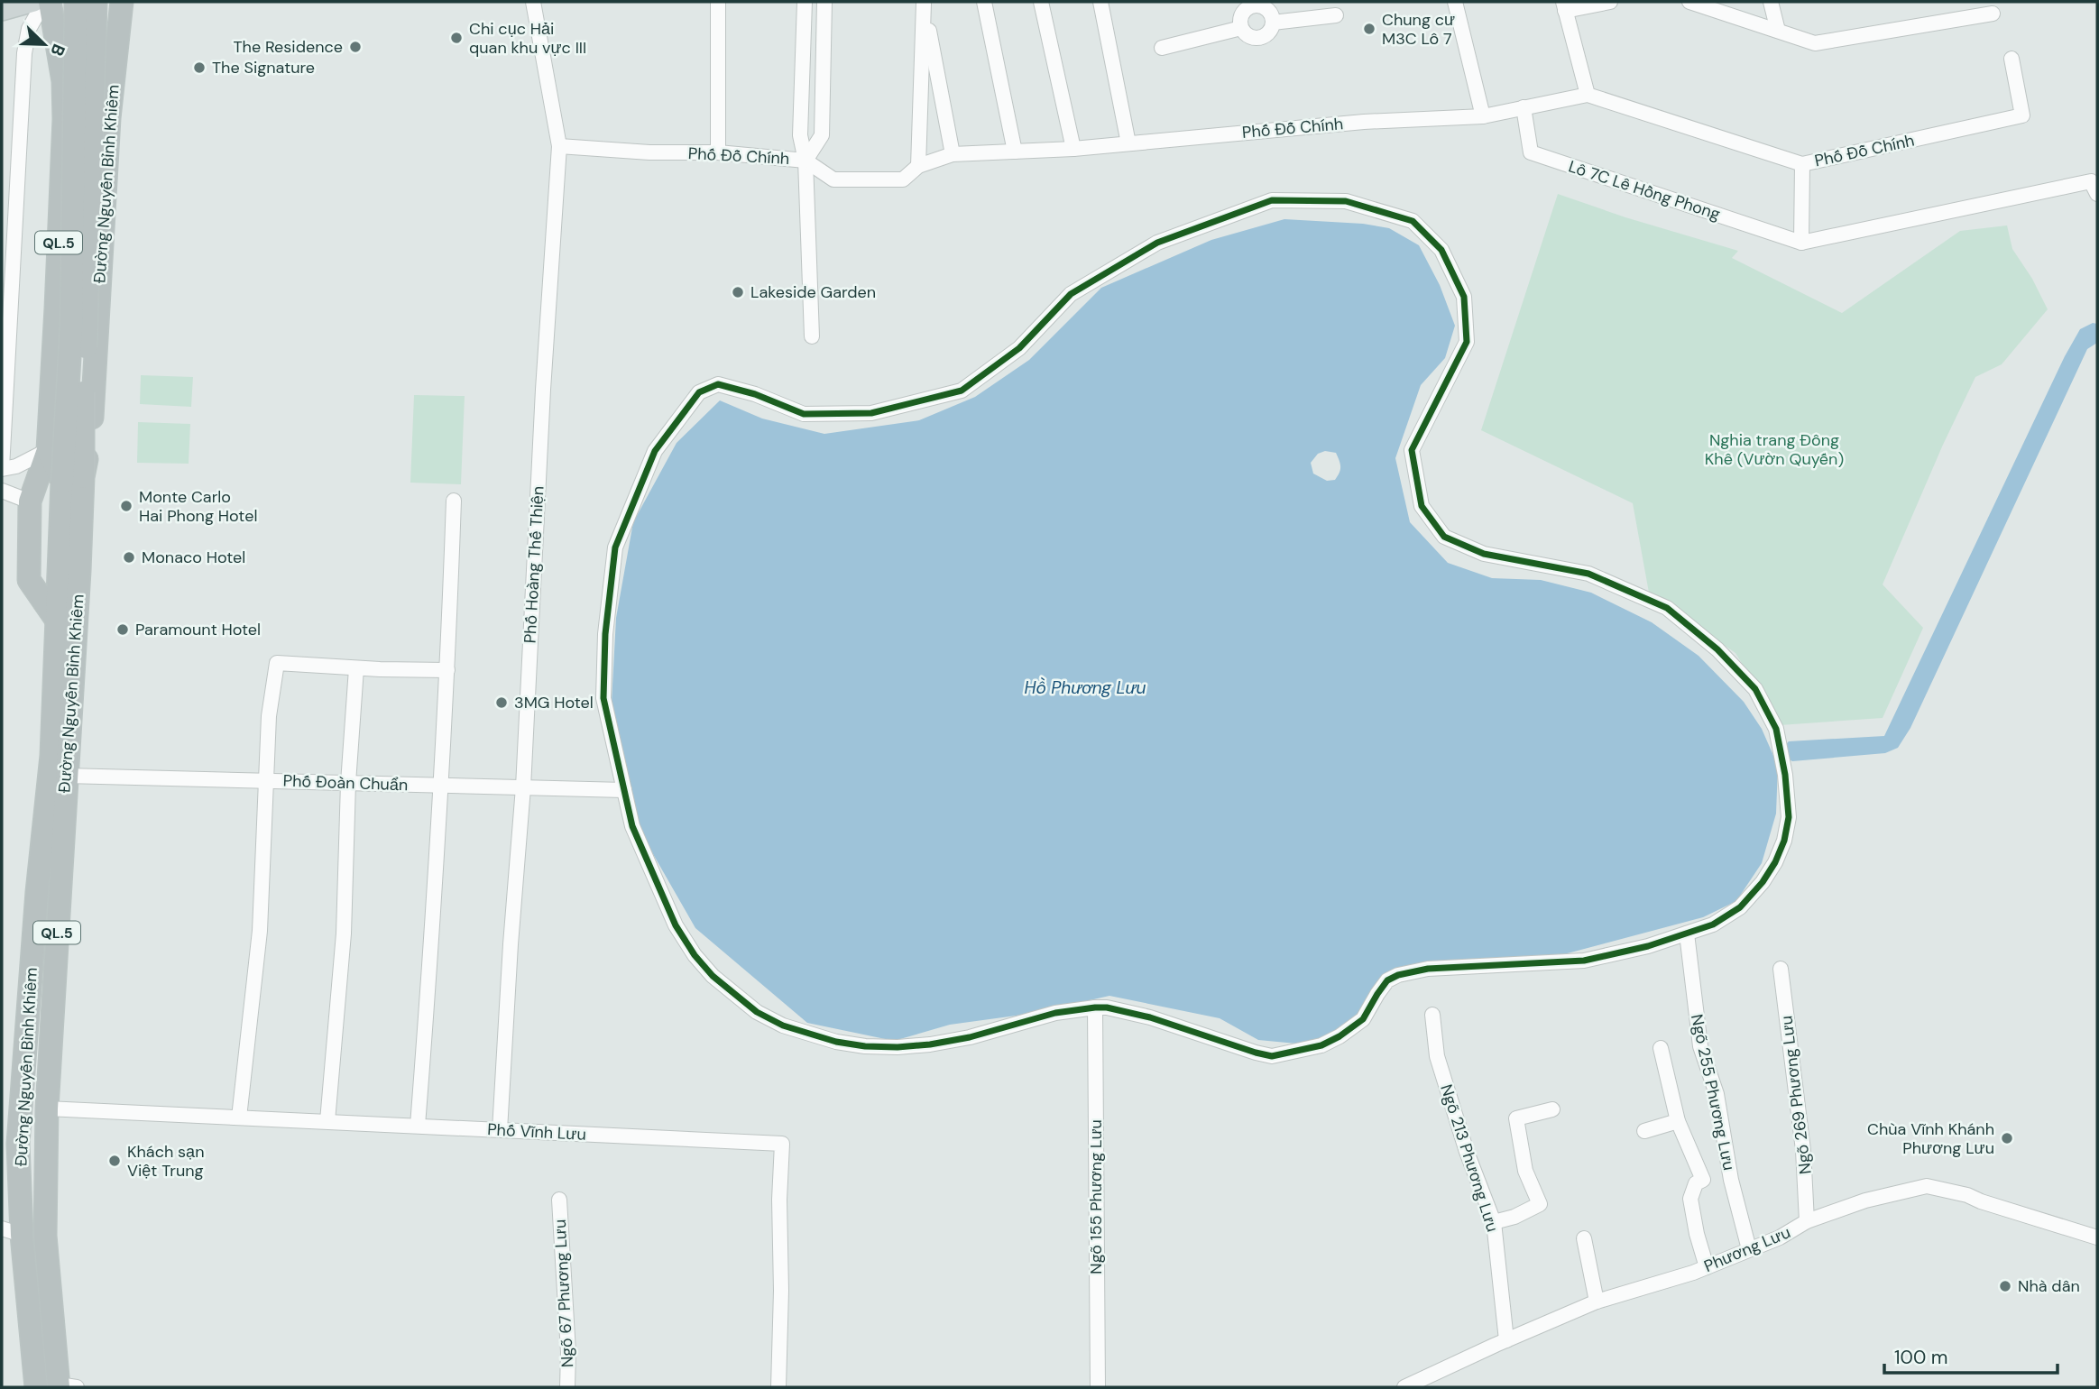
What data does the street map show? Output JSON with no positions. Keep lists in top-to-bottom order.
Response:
{
  "streets": {
    "highway": ["Đường Nguyễn Bỉnh Khiêm", "QL.5", "Đường Nguyễn Bình Khiêm"],
    "street": [
      "Phố Đỗ Chính",
      "Lô 7C Lê Hồng Phong",
      "Phố Hoàng Thế Thiện",
      "Phố Đoàn Chuẩn",
      "Ngõ 255 Phương Lưu",
      "Ngõ 269 Phương Lưu",
      "Phố Vĩnh Lưu",
      "Ngõ 213 Phương Lưu",
      "Ngõ 155 Phương Lưu",
      "Phương Lưu",
      "Ngõ 67 Phương Lưu"
    ]
  },
  "crossings": [
    ["Phố Đỗ Chính", "Lô 7C Lê Hồng Phong"],
    ["Phố Đỗ Chính", "Phố Hoàng Thế Thiện"],
    ["Đường Nguyễn Bỉnh Khiêm", "QL.5"],
    ["Đường Nguyễn Bỉnh Khiêm", "Phố Đoàn Chuẩn"],
    ["Đường Nguyễn Bỉnh Khiêm", "Đường Nguyễn Bình Khiêm"],
    ["Đường Nguyễn Bỉnh Khiêm", "Phố Vĩnh Lưu"],
    ["QL.5", "Đường Nguyễn Bình Khiêm"],
    ["Phố Hoàng Thế Thiện", "Phố Đoàn Chuẩn"],
    ["Phố Hoàng Thế Thiện", "Phố Vĩnh Lưu"],
    ["Ngõ 255 Phương Lưu", "Phương Lưu"],
    ["Ngõ 269 Phương Lưu", "Phương Lưu"],
    ["Ngõ 213 Phương Lưu", "Phương Lưu"]
  ],
  "water": ["Hồ Phương Lưu"],
  "parks": ["Nghia trang Đông Khê (Vườn Quyến)"],
  "places": [
    "Chung cư M3C Lô 7",
    "Chi cục Hải quan khu vực III",
    "The Residence",
    "The Signature",
    "Lakeside Garden",
    "Monte Carlo Hai Phong Hotel",
    "Monaco Hotel",
    "Paramount Hotel",
    "3MG Hotel",
    "Chùa Vĩnh Khánh Phương Lưu",
    "Khách sạn Việt Trung",
    "Nhà dân"
  ],
  "scale_bar": "100 m",
  "north": "bottom right"
}
